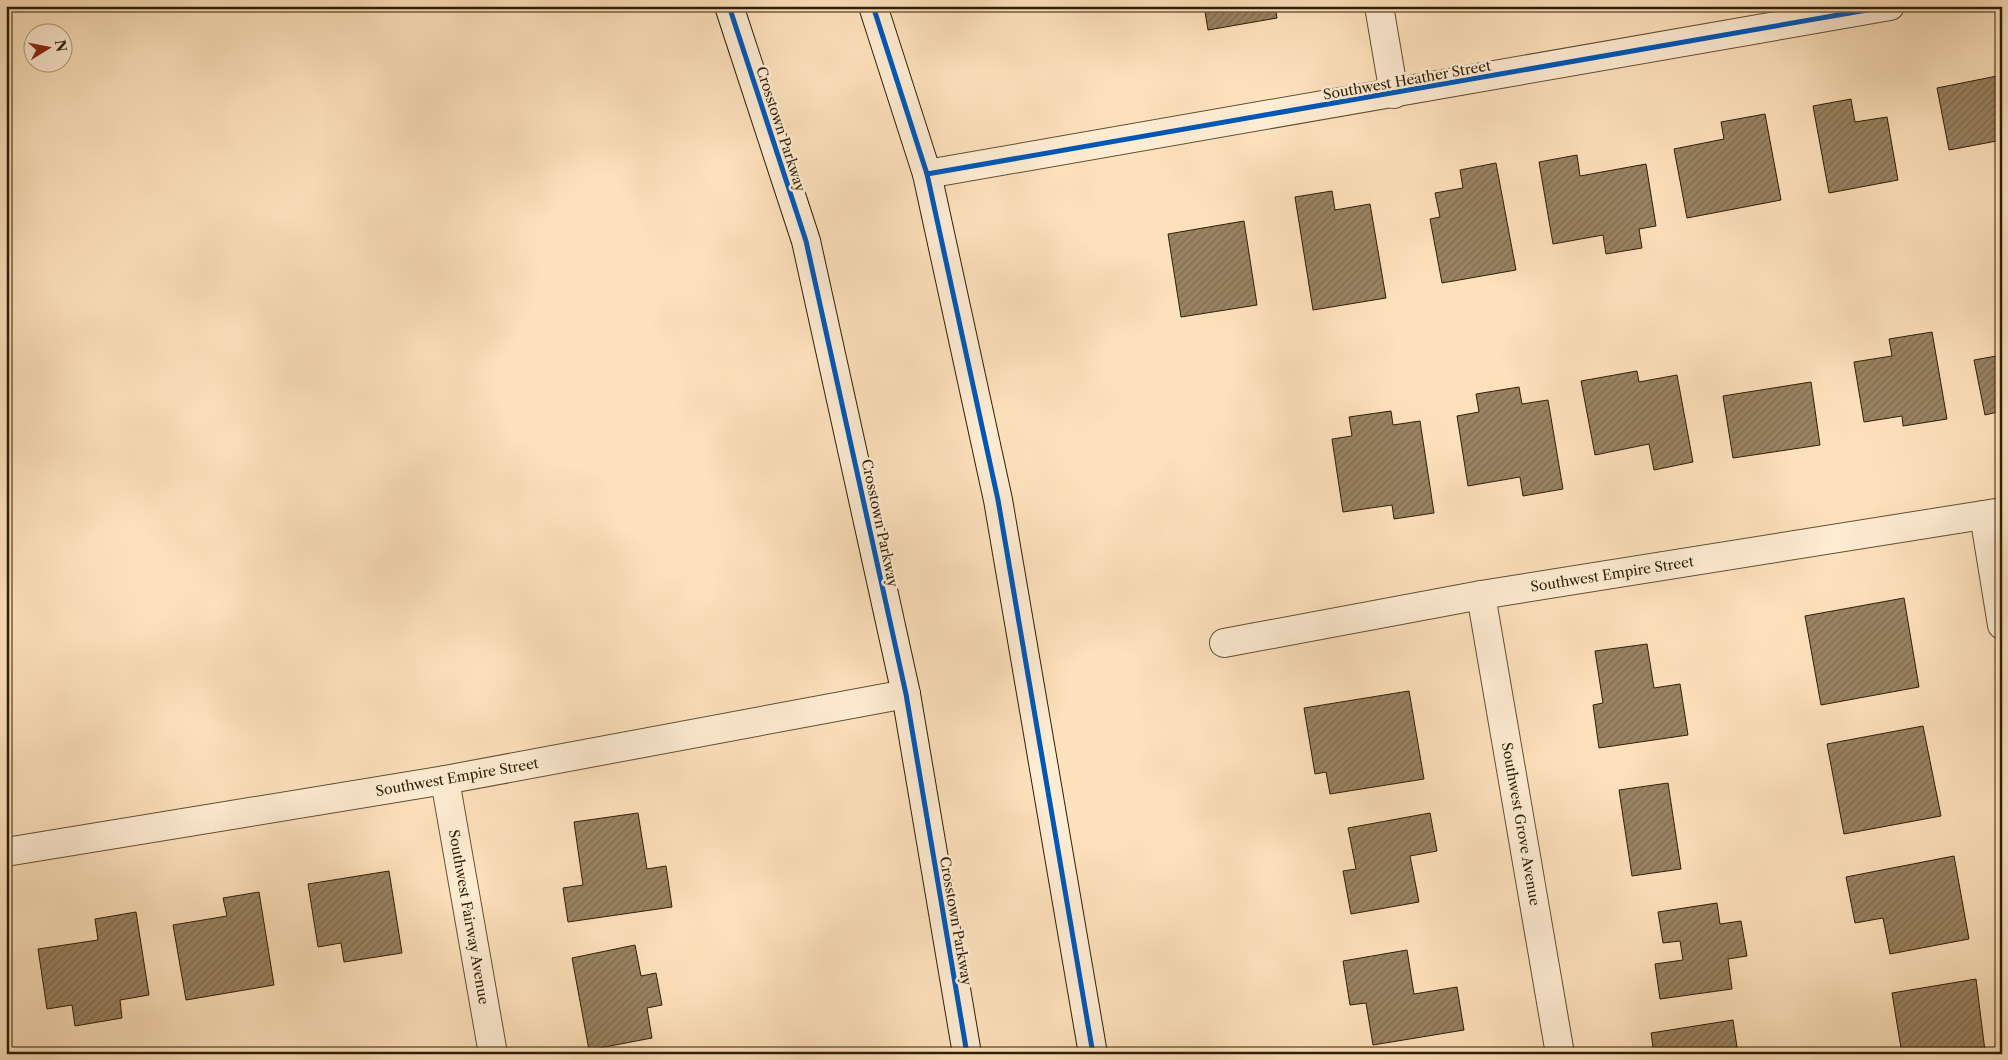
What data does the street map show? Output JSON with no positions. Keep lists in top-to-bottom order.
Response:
{
  "streets": {
    "street": [
      "Southwest Heather Street",
      "Crosstown Parkway",
      "Southwest Empire Street",
      "Southwest Grove Avenue",
      "Southwest Fairway Avenue"
    ]
  },
  "crossings": [
    ["Crosstown Parkway", "Southwest Empire Street"],
    ["Southwest Empire Street", "Southwest Grove Avenue"],
    ["Southwest Empire Street", "Southwest Fairway Avenue"]
  ],
  "north": "right"
}
